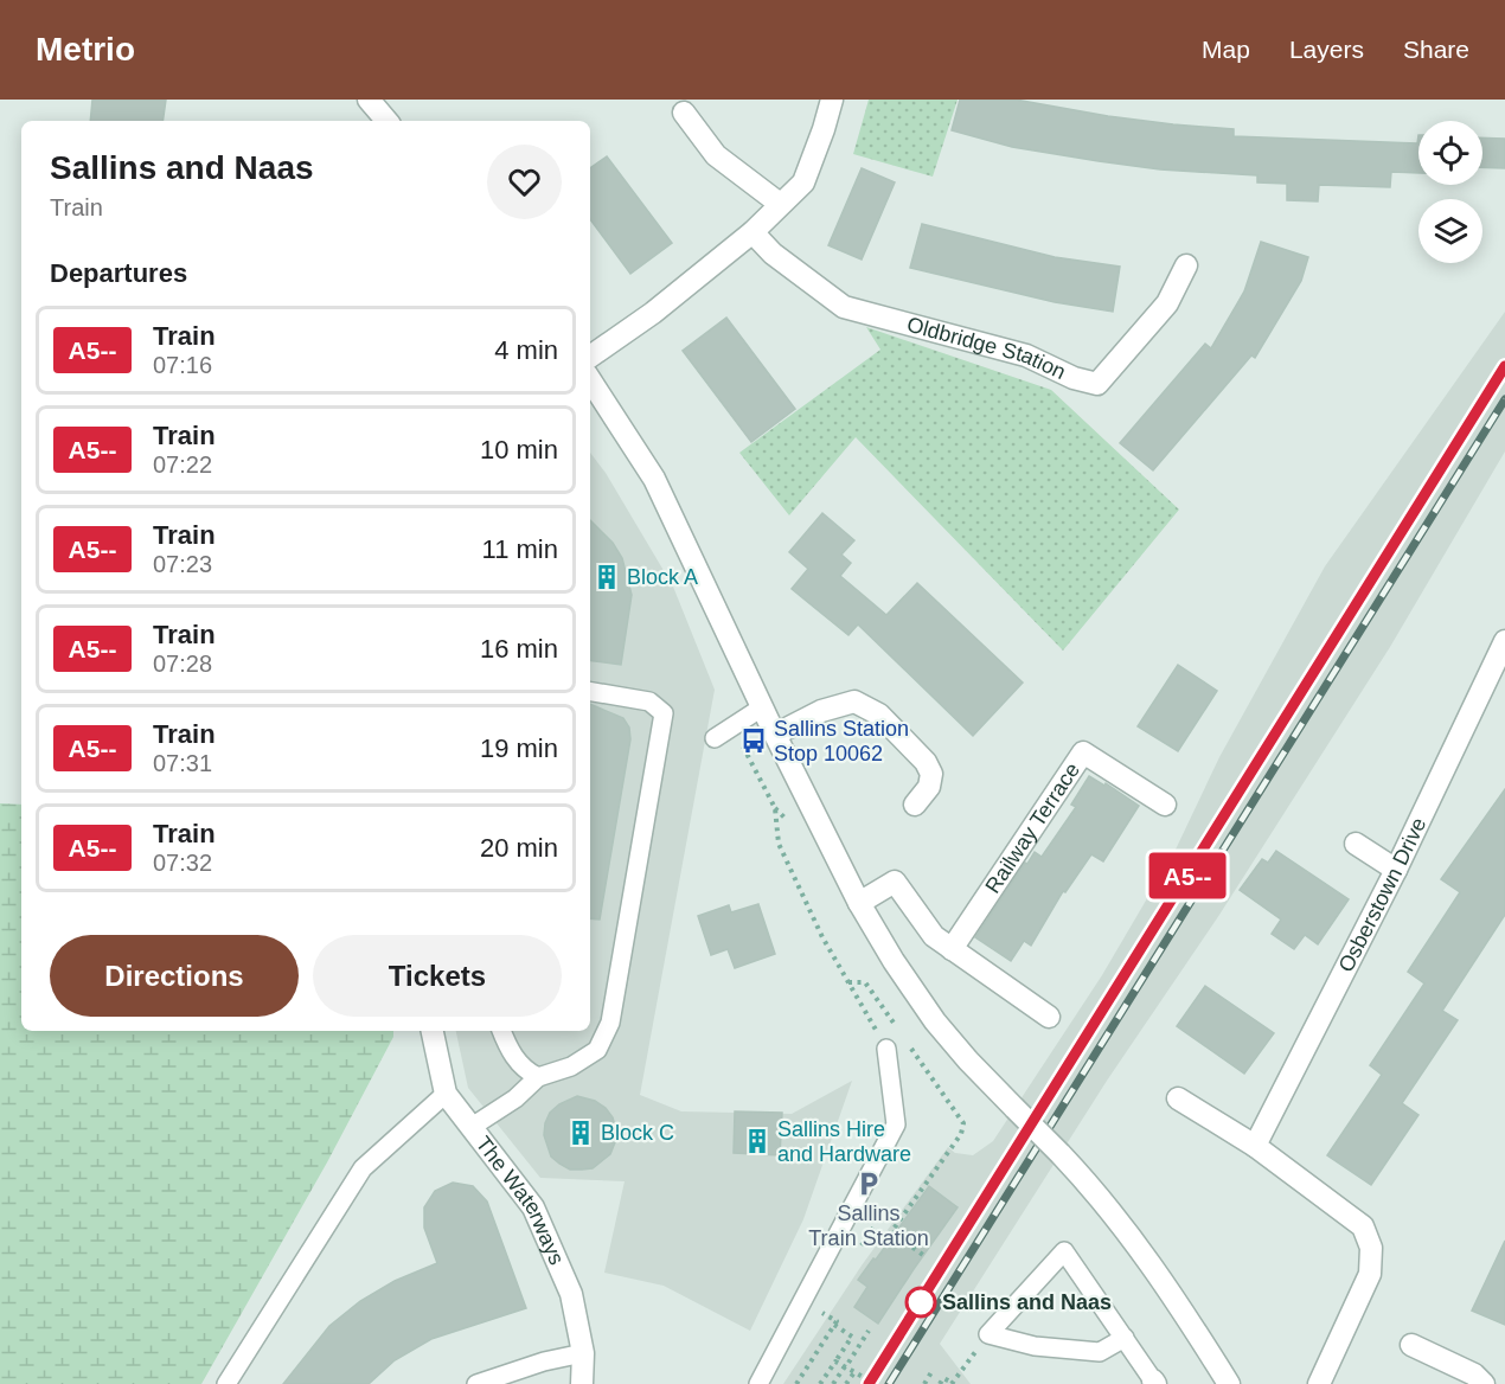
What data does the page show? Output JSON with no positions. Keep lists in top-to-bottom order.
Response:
{
  "streets": {
    "street": [
      "Oldbridge Station",
      "Railway Terrace",
      "Osberstown Drive",
      "The Waterways"
    ]
  },
  "places": {
    "building": ["Block A", "Block C", "Sallins Hire and Hardware"],
    "bus stop": ["Sallins Station Stop 10062"],
    "parking": ["Sallins Train Station"],
    "other": ["Sallins and Naas"]
  },
  "page": {
    "header": "Metrio",
    "nav": ["Map", "Layers", "Share"],
    "on_map": "A5--",
    "heading": [
      ["Sallins and Naas", "Train"],
      "Departures"
    ],
    "list": [
      {
        "mark": "A5--",
        "name": "Train",
        "note": "07:16",
        "value": "4 min"
      },
      {
        "mark": "A5--",
        "name": "Train",
        "note": "07:22",
        "value": "10 min"
      },
      {
        "mark": "A5--",
        "name": "Train",
        "note": "07:23",
        "value": "11 min"
      },
      {
        "mark": "A5--",
        "name": "Train",
        "note": "07:28",
        "value": "16 min"
      },
      {
        "mark": "A5--",
        "name": "Train",
        "note": "07:31",
        "value": "19 min"
      },
      {
        "mark": "A5--",
        "name": "Train",
        "note": "07:32",
        "value": "20 min"
      }
    ],
    "buttons": ["Directions", "Tickets"]
  }
}
